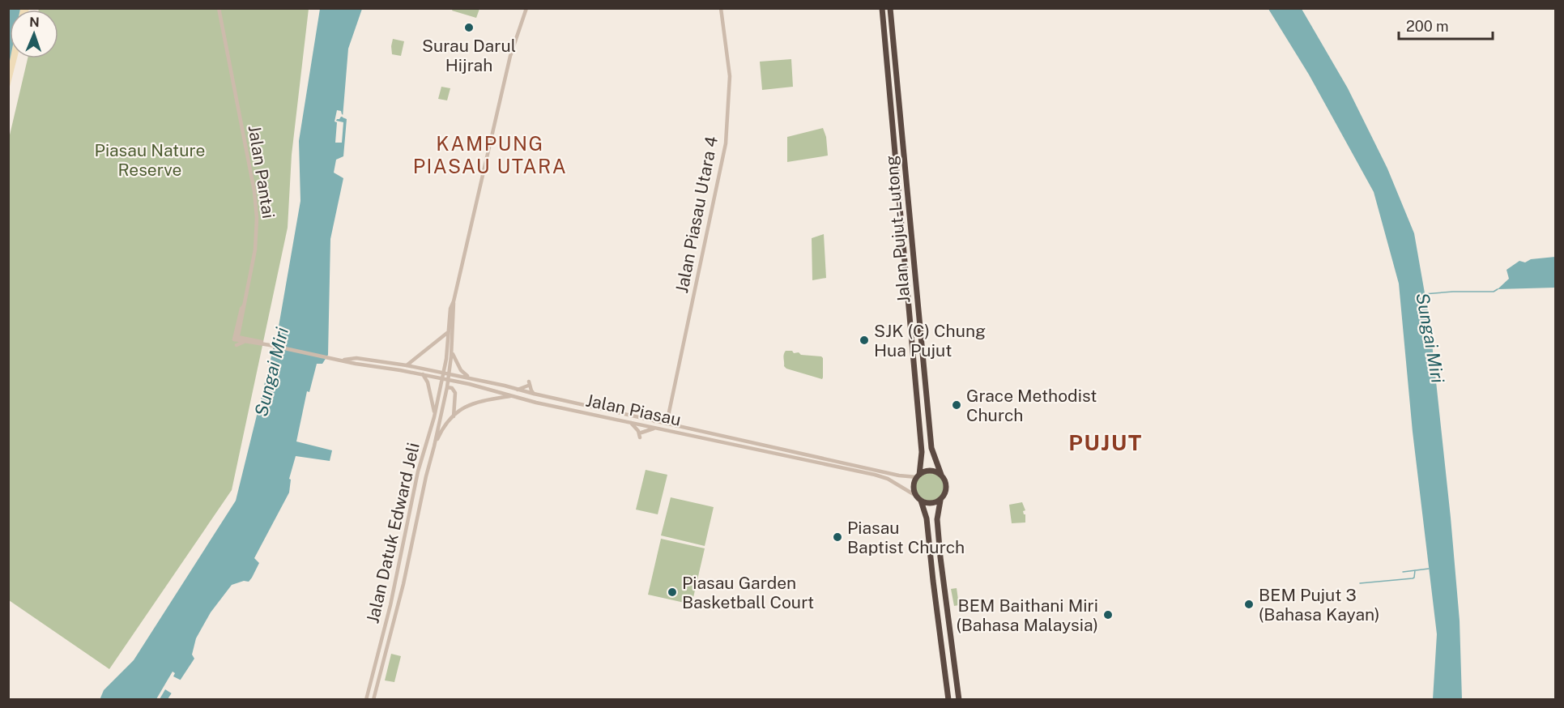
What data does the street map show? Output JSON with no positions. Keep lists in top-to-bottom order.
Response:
{
  "streets": {
    "highway": ["Jalan Pujut-Lutong"],
    "street": [
      "Jalan Pantai",
      "Jalan Piasau Utara 4",
      "Jalan Piasau",
      "Jalan Datuk Edward Jeli"
    ]
  },
  "crossings": [
    ["Jalan Piasau Utara 4", "Jalan Piasau"],
    ["Jalan Pujut-Lutong", "Jalan Piasau"],
    ["Jalan Piasau", "Jalan Datuk Edward Jeli"]
  ],
  "districts": ["KAMPUNG PIASAU UTARA", "PUJUT"],
  "water": ["Sungai Miri"],
  "parks": ["Piasau Nature Reserve"],
  "places": [
    "Surau Darul Hijrah",
    "SJK (C) Chung Hua Pujut",
    "Grace Methodist Church",
    "Piasau Baptist Church",
    "Piasau Garden Basketball Court",
    "BEM Pujut 3 (Bahasa Kayan)",
    "BEM Baithani Miri (Bahasa Malaysia)"
  ],
  "scale_bar": "200 m",
  "north": "top"
}
